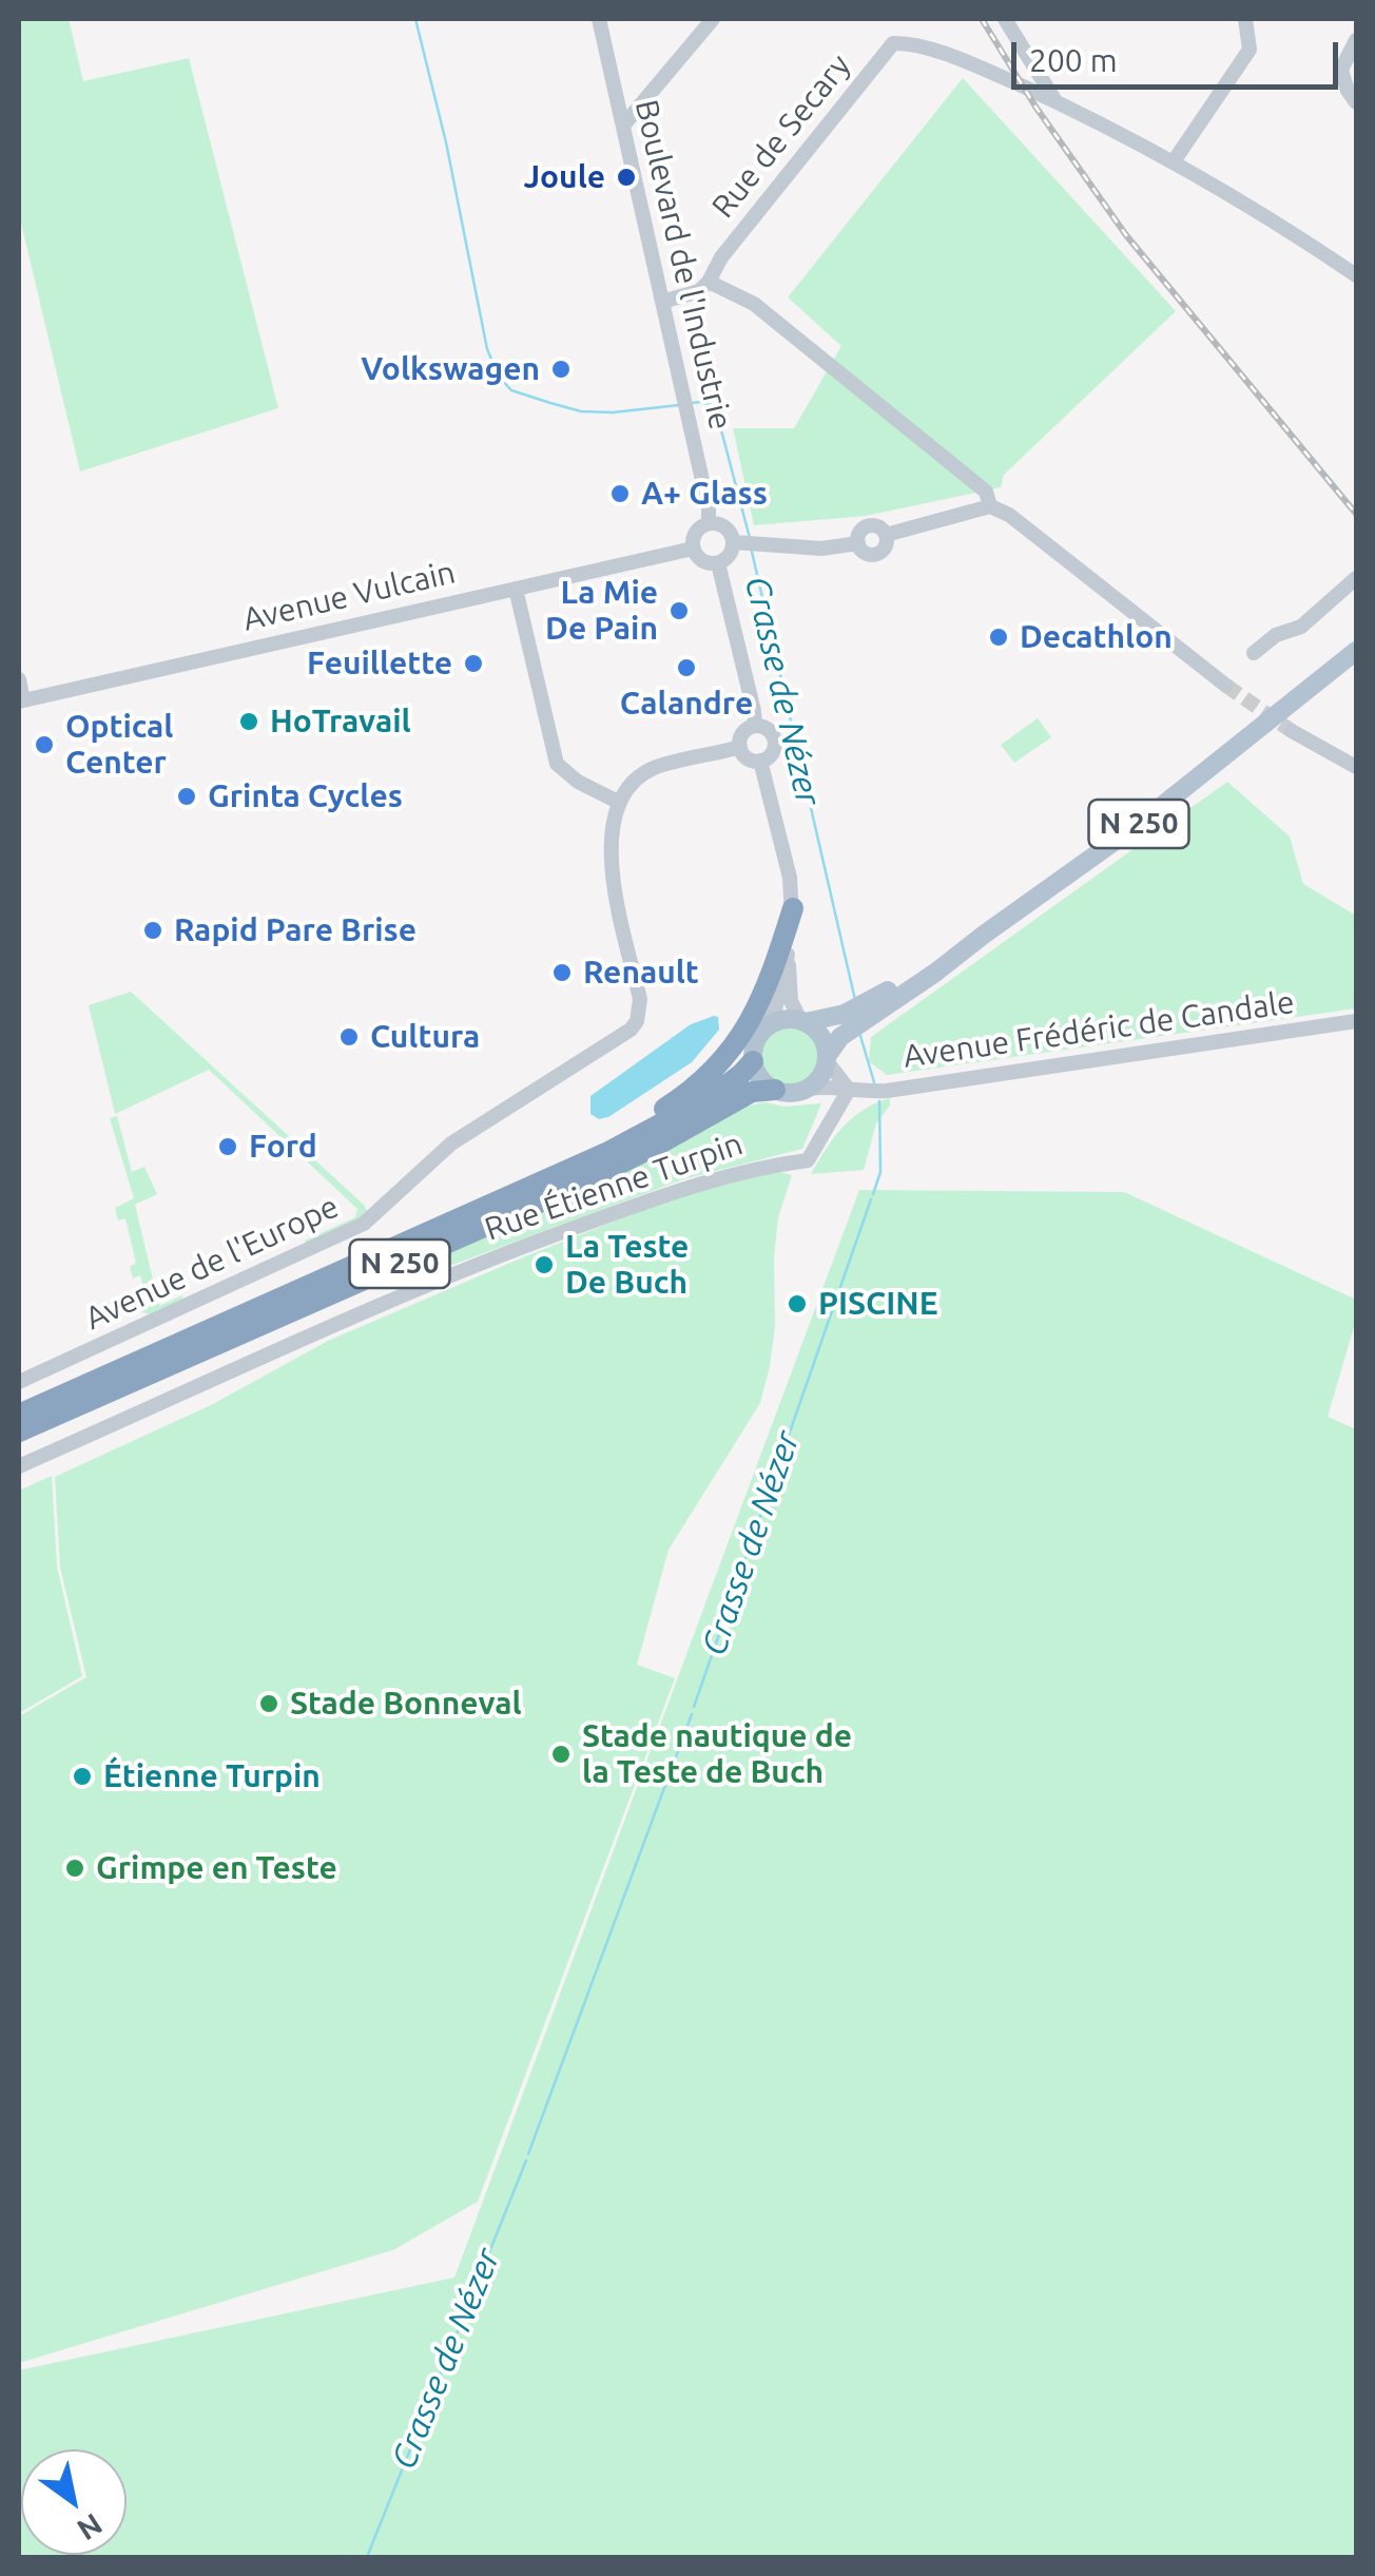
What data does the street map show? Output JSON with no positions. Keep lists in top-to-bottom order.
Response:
{
  "streets": {
    "highway": ["N 250"],
    "street": [
      "Rue de Secary",
      "Boulevard de l'Industrie",
      "Avenue Vulcain",
      "Avenue Frédéric de Candale",
      "Rue Étienne Turpin",
      "Avenue de l'Europe"
    ]
  },
  "crossings": [
    ["Boulevard de l'Industrie", "Avenue Vulcain"],
    ["N 250", "Avenue Frédéric de Candale"],
    ["Avenue Frédéric de Candale", "Rue Étienne Turpin"]
  ],
  "water": ["Crasse de Nézer"],
  "places": [
    "Joule",
    "Volkswagen",
    "A+ Glass",
    "La Mie De Pain",
    "Decathlon",
    "Feuillette",
    "Calandre",
    "HoTravail",
    "Optical Center",
    "Grinta Cycles",
    "Rapid Pare Brise",
    "Renault",
    "Cultura",
    "Ford",
    "La Teste De Buch",
    "PISCINE",
    "Stade Bonneval",
    "Stade nautique de la Teste de Buch",
    "Étienne Turpin",
    "Grimpe en Teste"
  ],
  "scale_bar": "200 m",
  "north": "bottom right"
}
